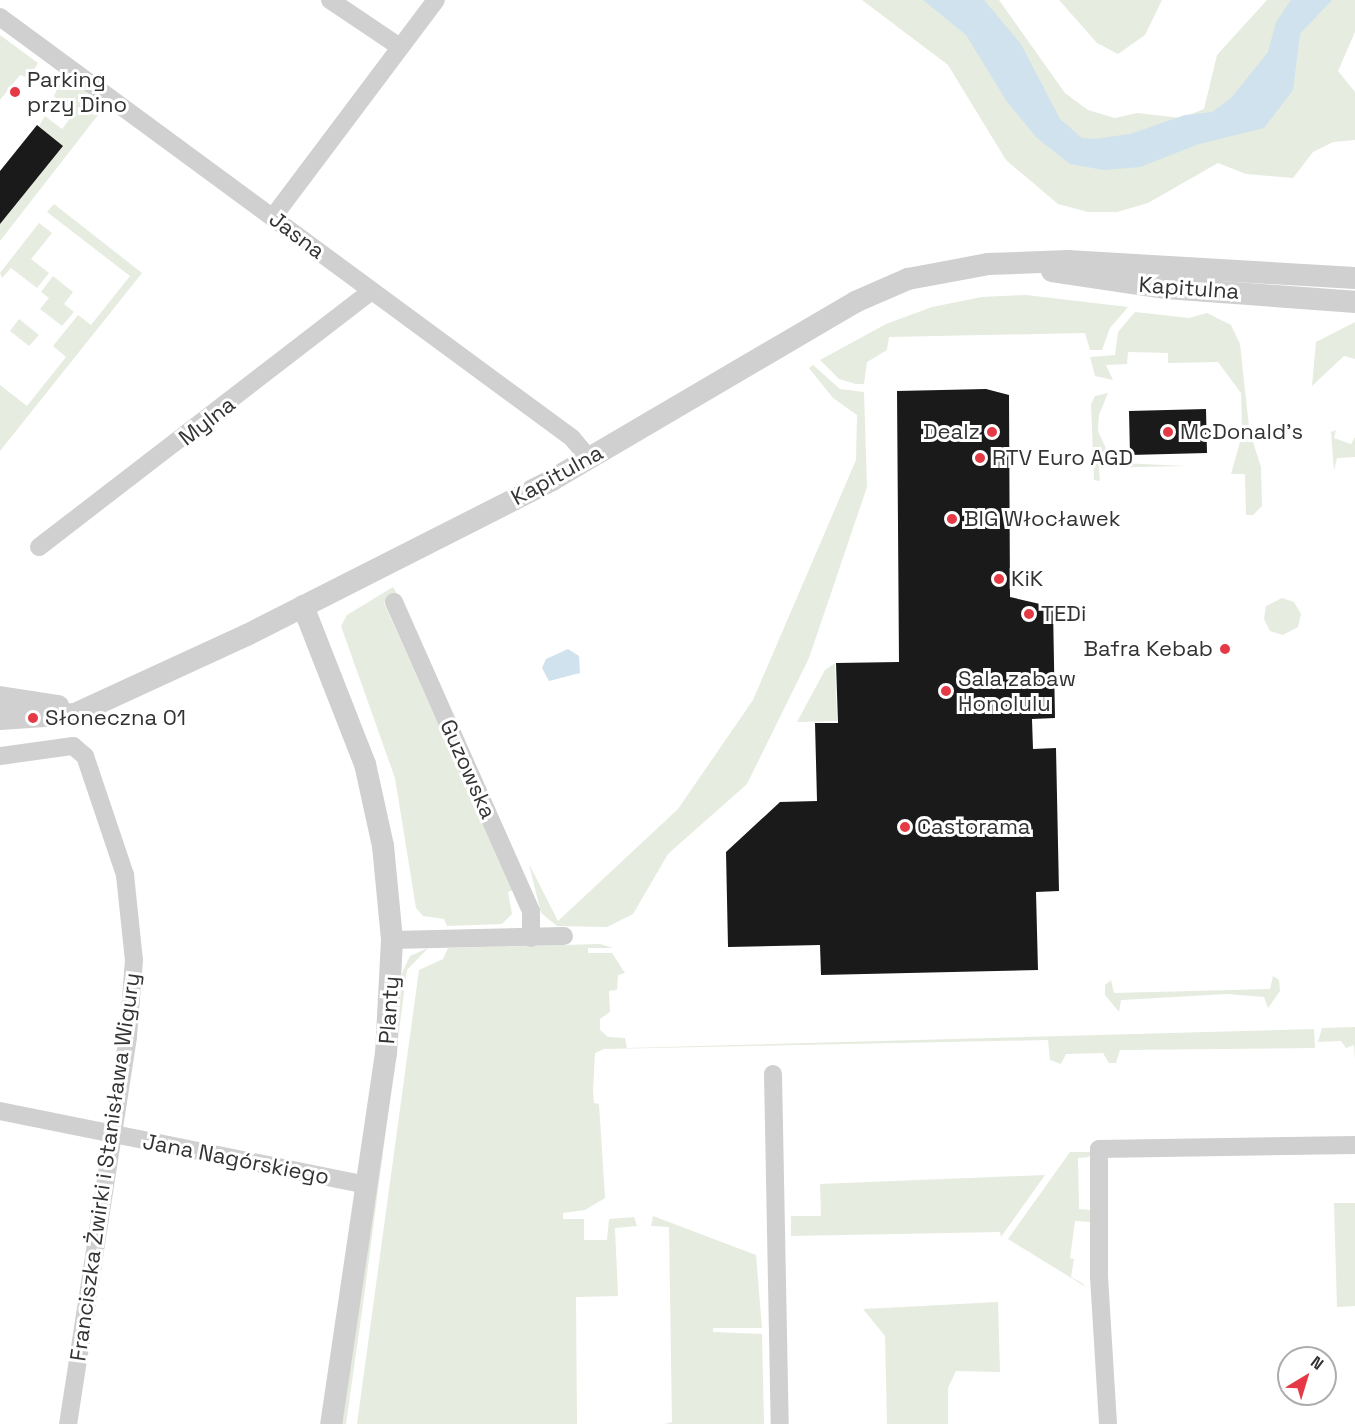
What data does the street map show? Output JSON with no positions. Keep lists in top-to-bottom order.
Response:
{
  "streets": {
    "street": [
      "Jasna",
      "Kapitulna",
      "Mylna",
      "Guzowska",
      "Planty",
      "Jana Nagórskiego",
      "Franciszka Żwirki i Stanisława Wigury"
    ]
  },
  "crossings": [
    ["Jasna", "Kapitulna"],
    ["Jasna", "Mylna"],
    ["Kapitulna", "Planty"],
    ["Planty", "Jana Nagórskiego"],
    ["Jana Nagórskiego", "Franciszka Żwirki i Stanisława Wigury"]
  ],
  "places": [
    "Parking przy Dino",
    "Dealz",
    "McDonald's",
    "RTV Euro AGD",
    "BIG Włocławek",
    "KiK",
    "TEDi",
    "Bafra Kebab",
    "Sala zabaw Honolulu",
    "Słoneczna 01",
    "Castorama"
  ],
  "north": "top right"
}
